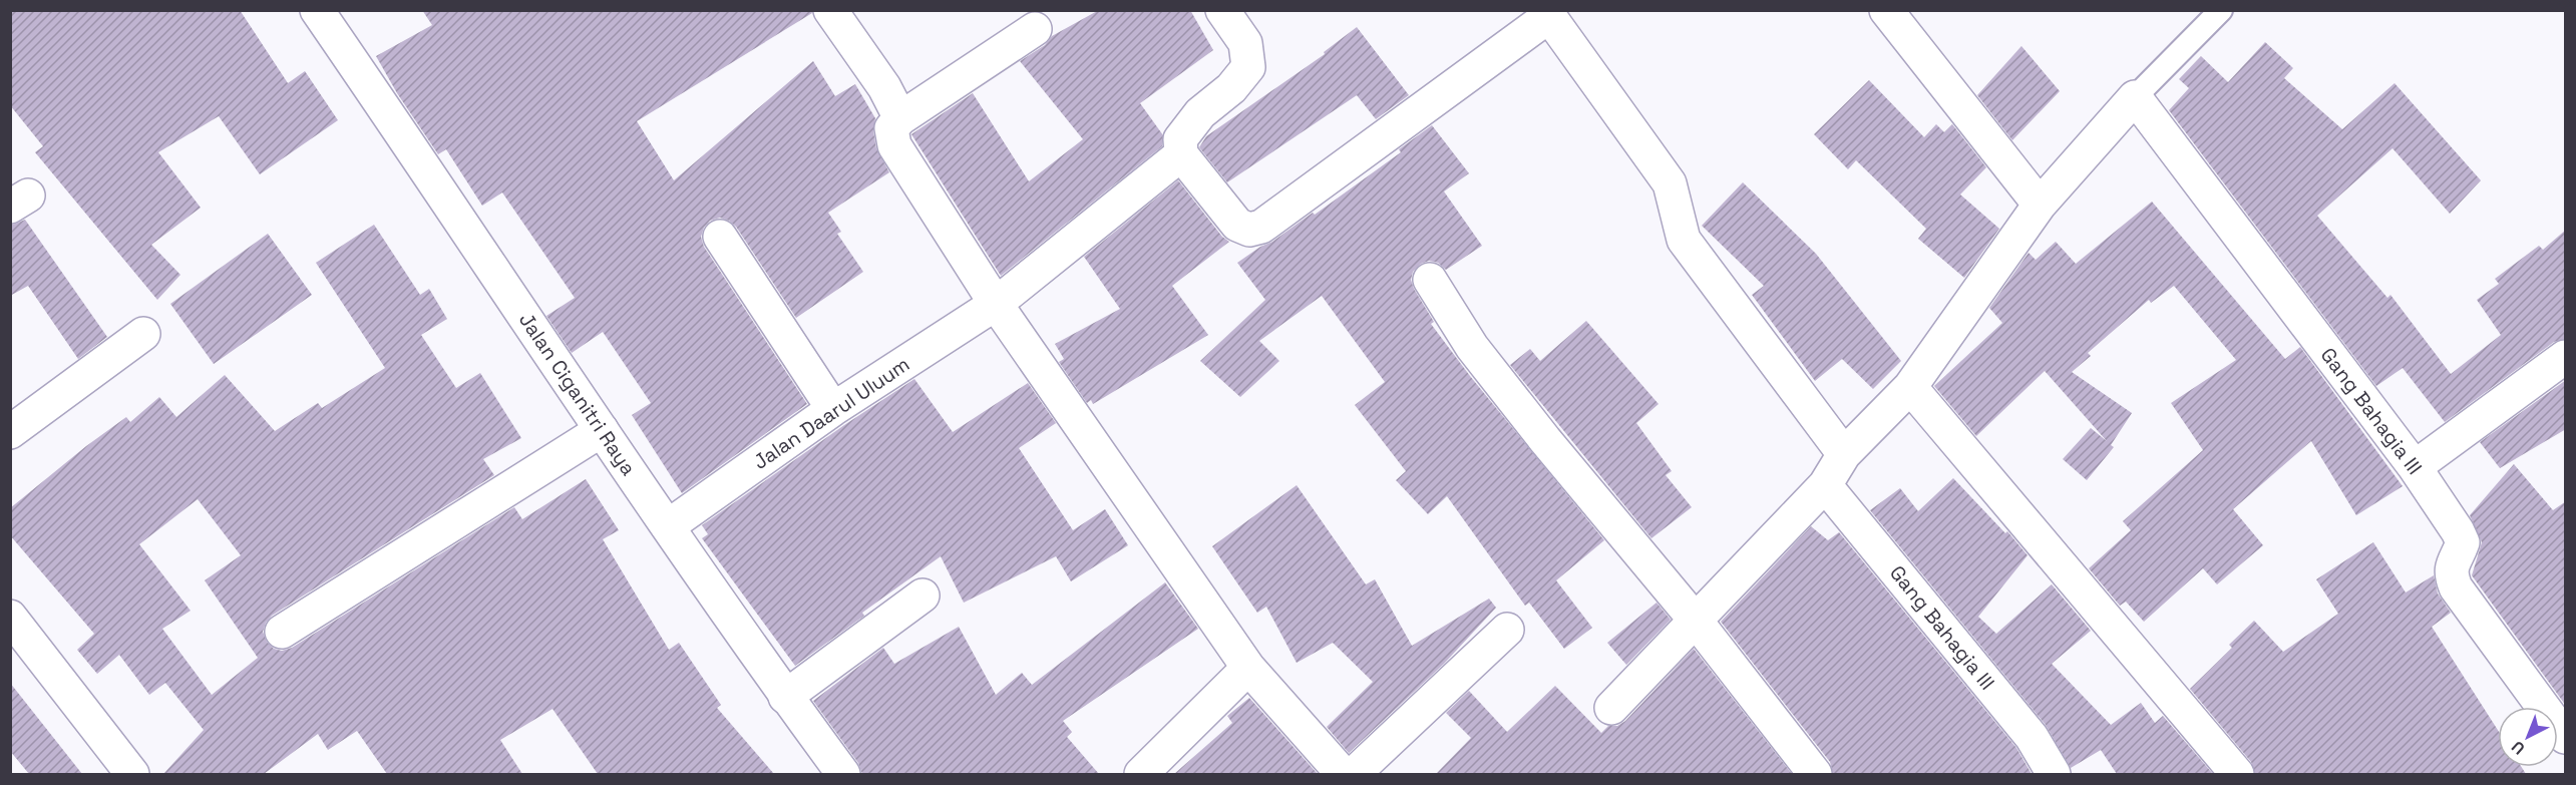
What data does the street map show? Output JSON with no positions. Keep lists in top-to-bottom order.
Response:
{
  "streets": {
    "street": ["Jalan Ciganitri Raya", "Gang Bahagia III", "Jalan Daarul Uluum"]
  },
  "crossings": [
    ["Jalan Ciganitri Raya", "Jalan Daarul Uluum"]
  ],
  "north": "bottom left"
}
